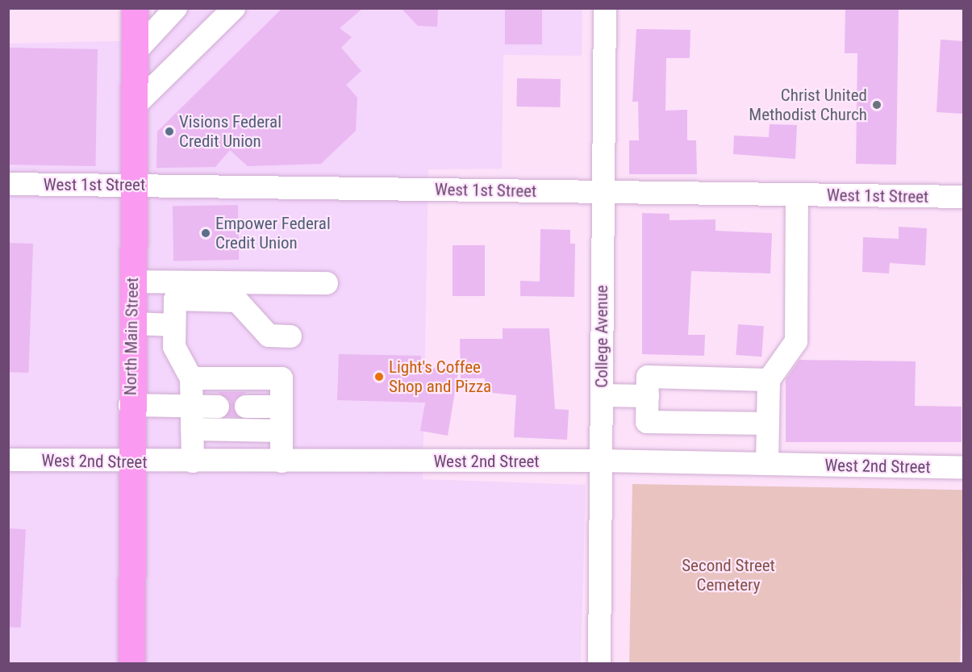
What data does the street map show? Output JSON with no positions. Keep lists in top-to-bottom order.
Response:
{
  "streets": {
    "main road": ["North Main Street"],
    "street": ["West 1st Street", "College Avenue", "West 2nd Street"]
  },
  "crossings": [
    ["West 1st Street", "North Main Street"],
    ["West 1st Street", "College Avenue"],
    ["North Main Street", "West 2nd Street"],
    ["College Avenue", "West 2nd Street"]
  ],
  "parks": ["Second Street Cemetery"],
  "places": [
    "Christ United Methodist Church",
    "Visions Federal Credit Union",
    "Empower Federal Credit Union",
    "Light's Coffee Shop and Pizza"
  ]
}
